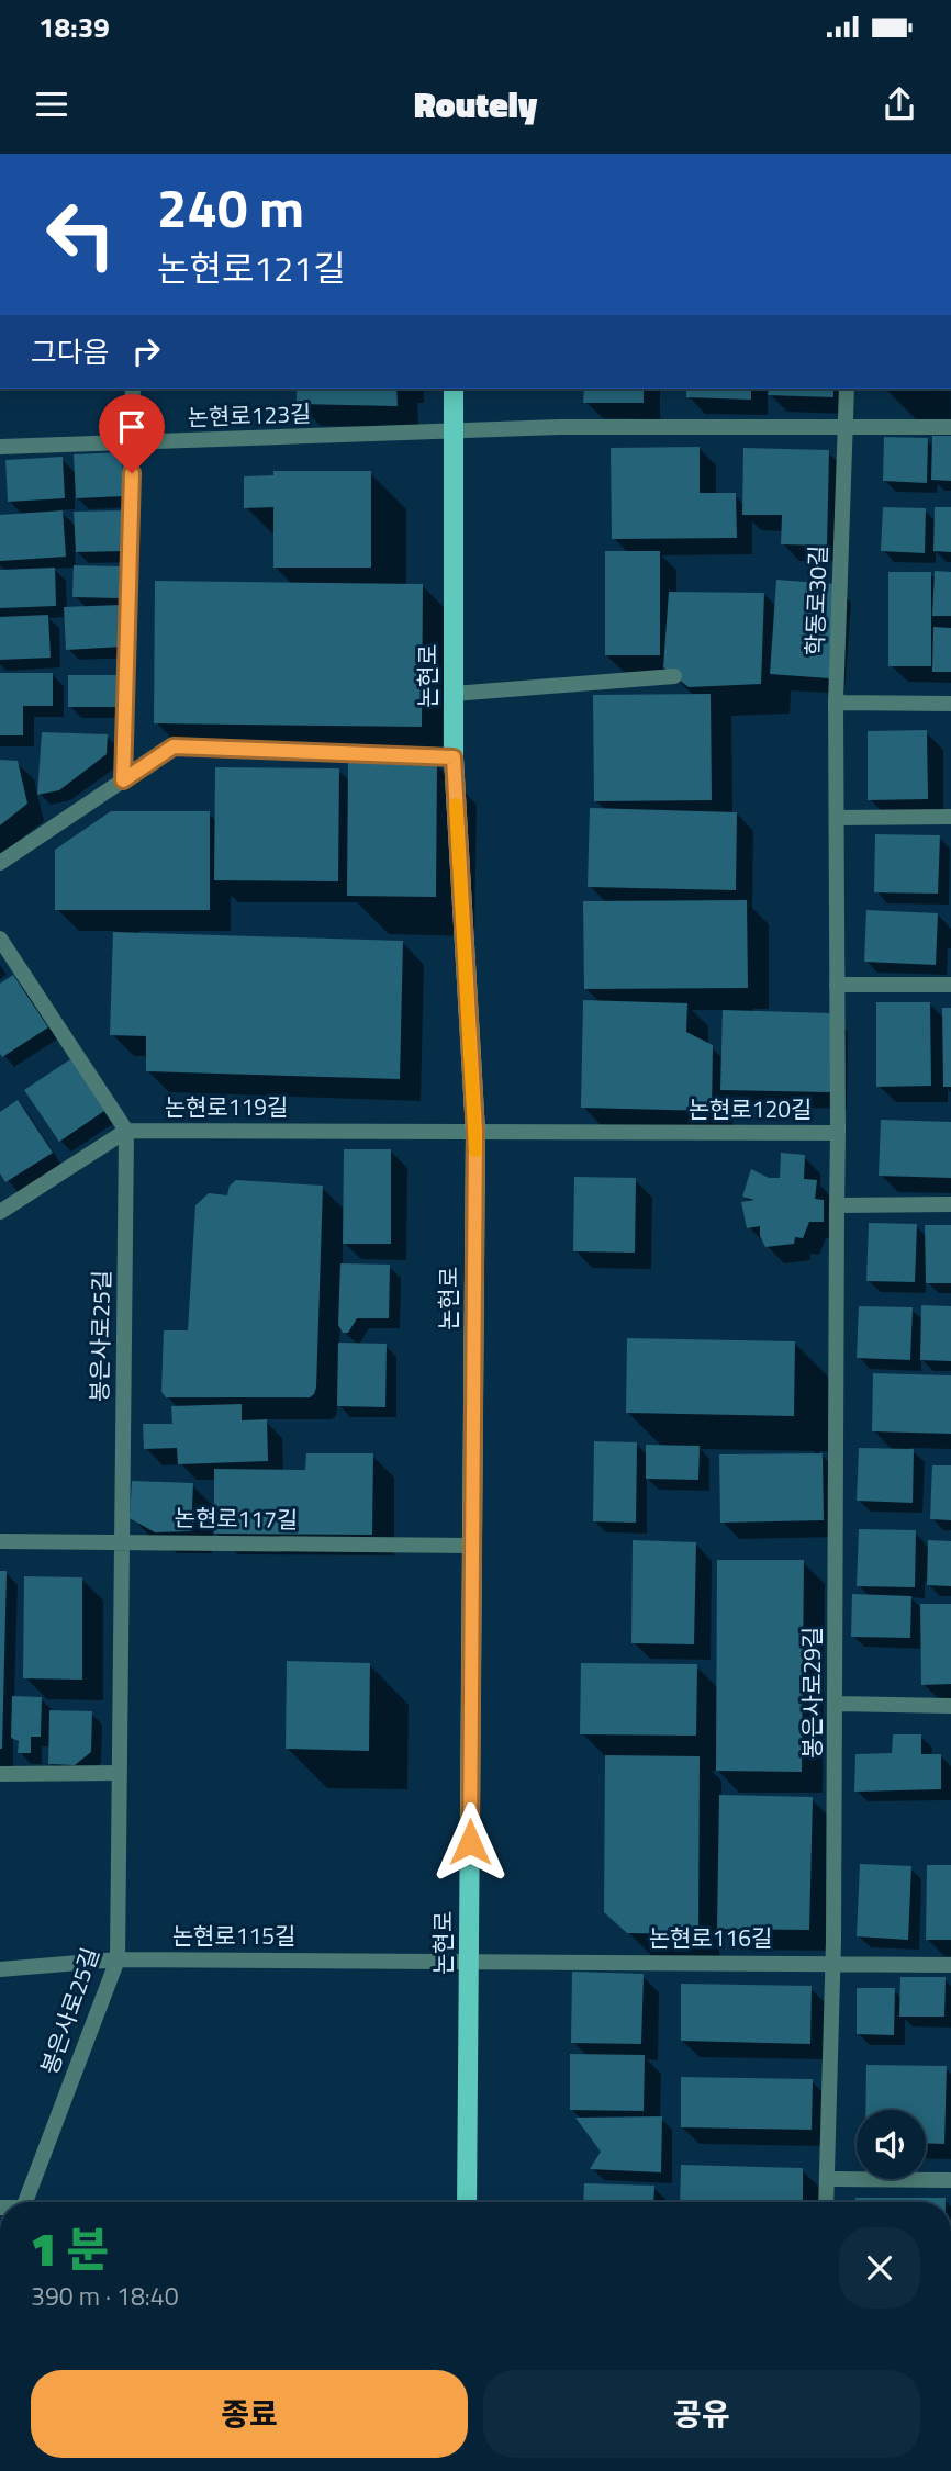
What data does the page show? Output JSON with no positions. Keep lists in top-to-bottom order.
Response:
{
  "streets": {
    "main road": ["논현로"],
    "street": [
      "논현로123길",
      "학동로30길",
      "논현로119길",
      "논현로120길",
      "봉은사로25길",
      "논현로117길",
      "봉은사로29길",
      "논현로115길",
      "논현로116길"
    ]
  },
  "crossings": [
    ["논현로123길", "학동로30길"],
    ["논현로123길", "논현로"],
    ["학동로30길", "논현로120길"],
    ["논현로", "논현로119길"],
    ["논현로", "논현로120길"],
    ["논현로", "논현로117길"],
    ["논현로", "논현로115길"],
    ["논현로", "논현로116길"],
    ["논현로119길", "논현로120길"],
    ["논현로119길", "봉은사로25길"],
    ["논현로120길", "봉은사로29길"],
    ["봉은사로25길", "논현로117길"],
    ["봉은사로25길", "논현로115길"],
    ["봉은사로29길", "논현로116길"],
    ["논현로115길", "논현로116길"]
  ],
  "page": {
    "status": "18:39",
    "header": "Routely",
    "turn": ["240 m", "논현로121길"],
    "then": "그다음",
    "heading": ["1 분", "390 m · 18:40"],
    "buttons": ["종료", "공유"]
  }
}
